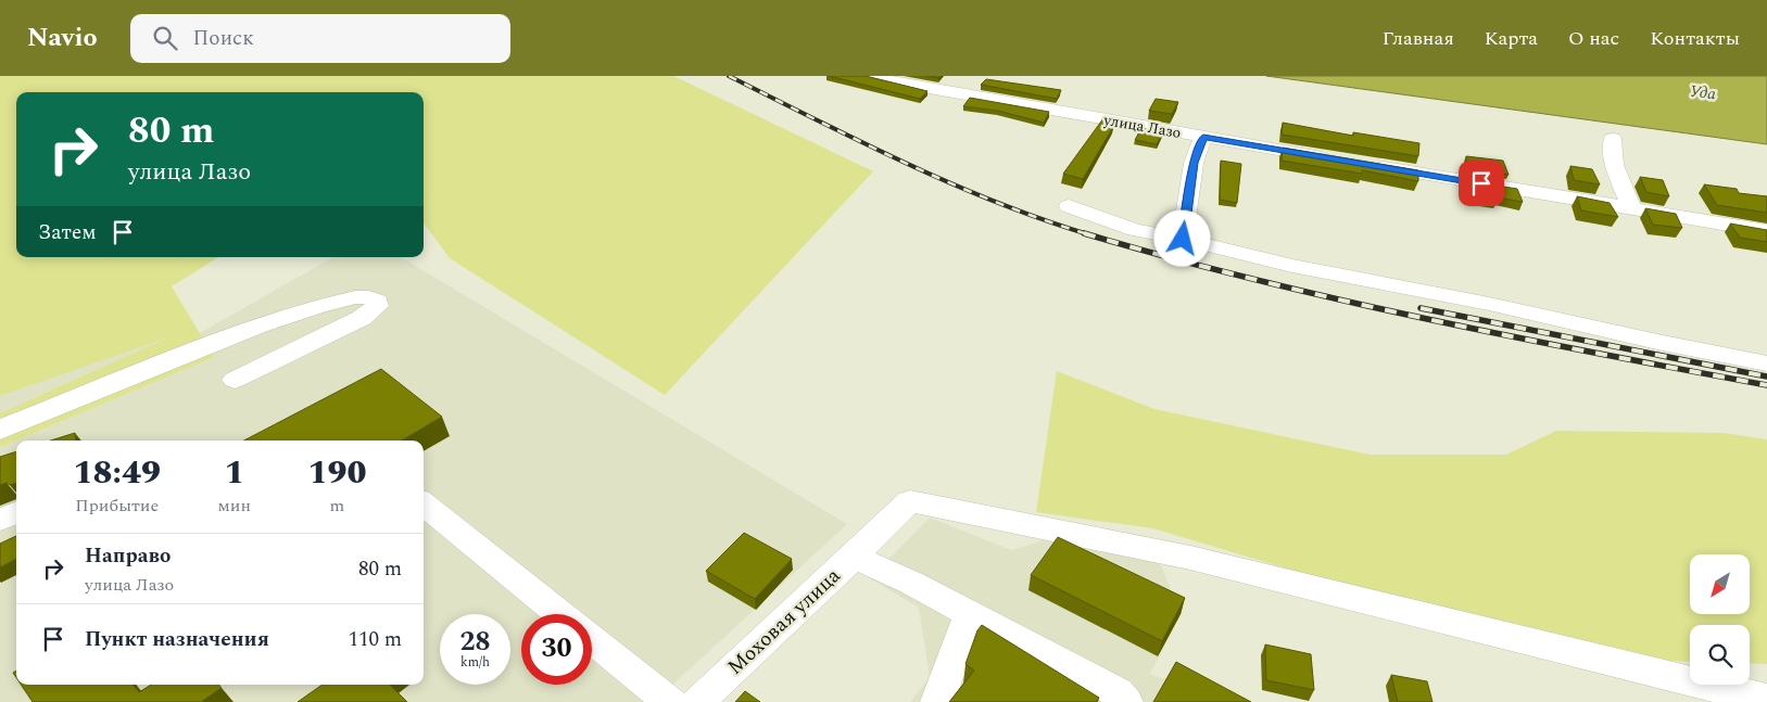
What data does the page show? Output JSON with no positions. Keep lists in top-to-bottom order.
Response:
{
  "streets": {
    "street": ["улица Лазо", "Моховая улица"]
  },
  "water": ["Уда"],
  "north": "bottom left",
  "page": {
    "header": "Navio",
    "search": "Поиск",
    "nav": [
      "Главная",
      "Карта",
      "О нас",
      "Контакты"
    ],
    "turn": ["80 m", "улица Лазо"],
    "then": "Затем",
    "eta": [
      "18:49",
      "Прибытие",
      "1",
      "мин",
      "190",
      "m"
    ],
    "list": [
      {
        "name": "Направо",
        "note": "улица Лазо",
        "value": "80 m"
      },
      {
        "name": "Пункт назначения",
        "value": "110 m"
      }
    ],
    "speed": "28 km/h",
    "limit": "30"
  }
}
